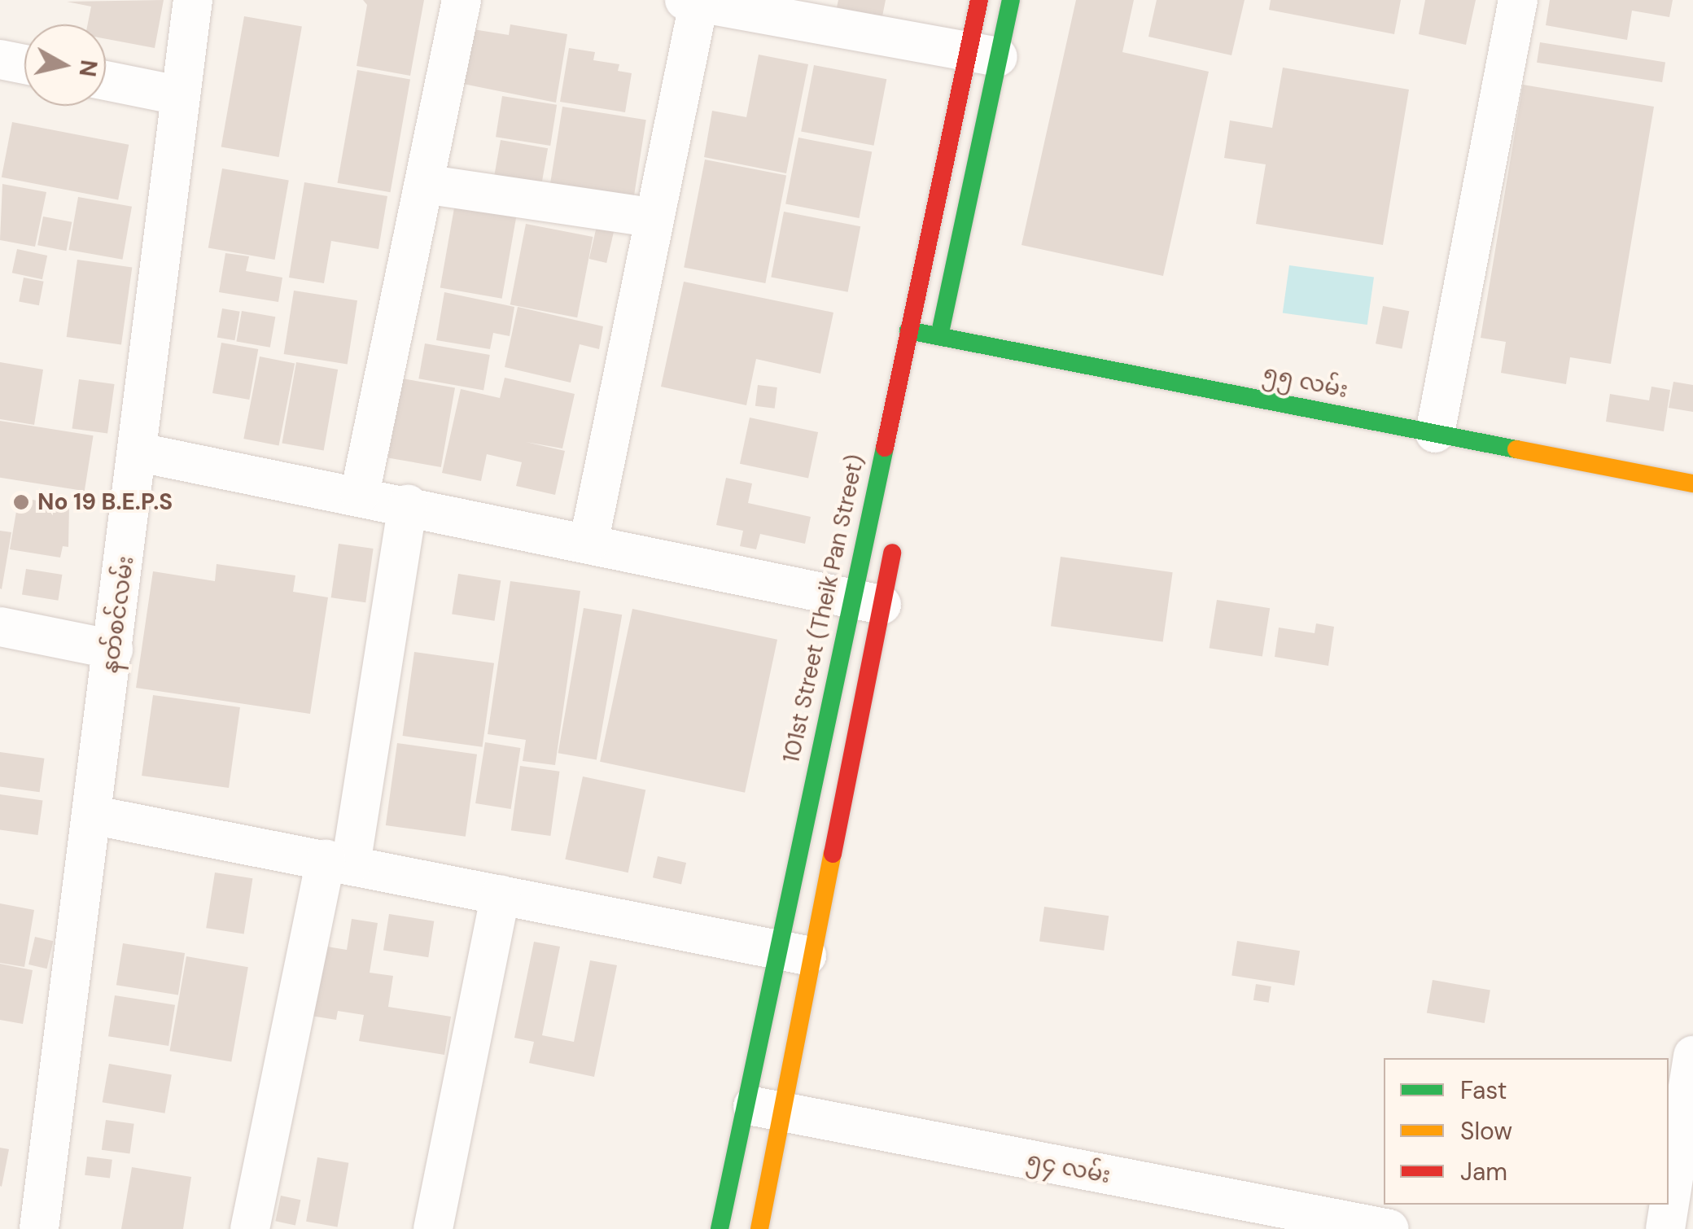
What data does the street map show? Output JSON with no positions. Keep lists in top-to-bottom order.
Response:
{
  "streets": {
    "main road": ["၅၅ လမ်း", "101st Street (Theik Pan Street)"],
    "street": ["နတ်စင်လမ်း", "၅၄ လမ်း"]
  },
  "crossings": [
    ["၅၅ လမ်း", "101st Street (Theik Pan Street)"],
    ["101st Street (Theik Pan Street)", "၅၄ လမ်း"]
  ],
  "places": ["No 19 B.E.P.S"],
  "legend": ["Fast", "Slow", "Jam"],
  "north": "right"
}
